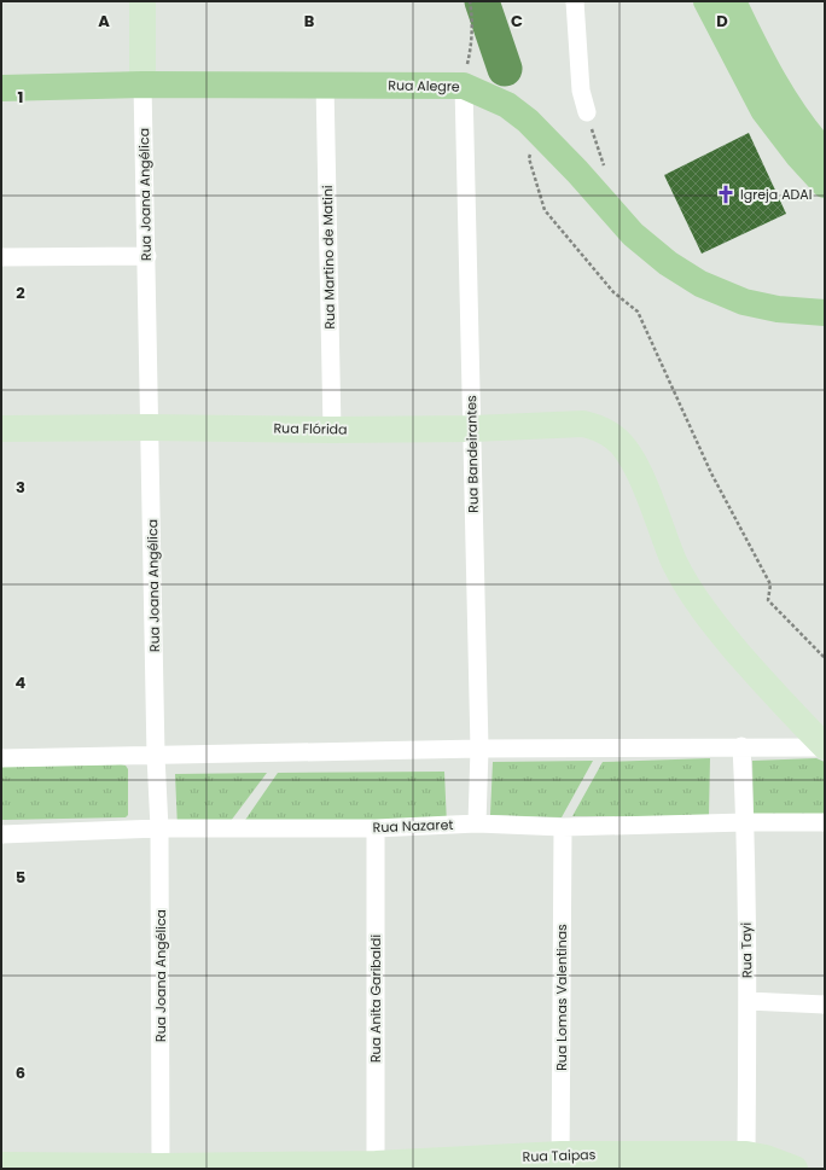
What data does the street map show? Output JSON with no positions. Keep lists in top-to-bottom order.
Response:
{
  "streets": {
    "main road": ["Rua Alegre"],
    "street": [
      "Rua Joana Angélica",
      "Rua Martino de Matini",
      "Rua Flórida",
      "Rua Bandeirantes",
      "Rua Nazaret",
      "Rua Tayi",
      "Rua Lomas Valentinas",
      "Rua Anita Garibaldi",
      "Rua Taipas"
    ]
  },
  "crossings": [
    ["Rua Alegre", "Rua Joana Angélica"],
    ["Rua Alegre", "Rua Martino de Matini"],
    ["Rua Alegre", "Rua Bandeirantes"],
    ["Rua Joana Angélica", "Rua Flórida"],
    ["Rua Joana Angélica", "Rua Nazaret"],
    ["Rua Joana Angélica", "Rua Taipas"],
    ["Rua Martino de Matini", "Rua Flórida"],
    ["Rua Flórida", "Rua Bandeirantes"],
    ["Rua Bandeirantes", "Rua Nazaret"],
    ["Rua Nazaret", "Rua Tayi"],
    ["Rua Nazaret", "Rua Lomas Valentinas"],
    ["Rua Nazaret", "Rua Anita Garibaldi"],
    ["Rua Tayi", "Rua Taipas"],
    ["Rua Lomas Valentinas", "Rua Taipas"],
    ["Rua Anita Garibaldi", "Rua Taipas"]
  ],
  "places": {
    "church": ["Igreja ADAI"]
  },
  "grid": {
    "columns": [
      "A",
      "B",
      "C",
      "D"
    ],
    "rows": [
      "1",
      "2",
      "3",
      "4",
      "5",
      "6"
    ]
  }
}
